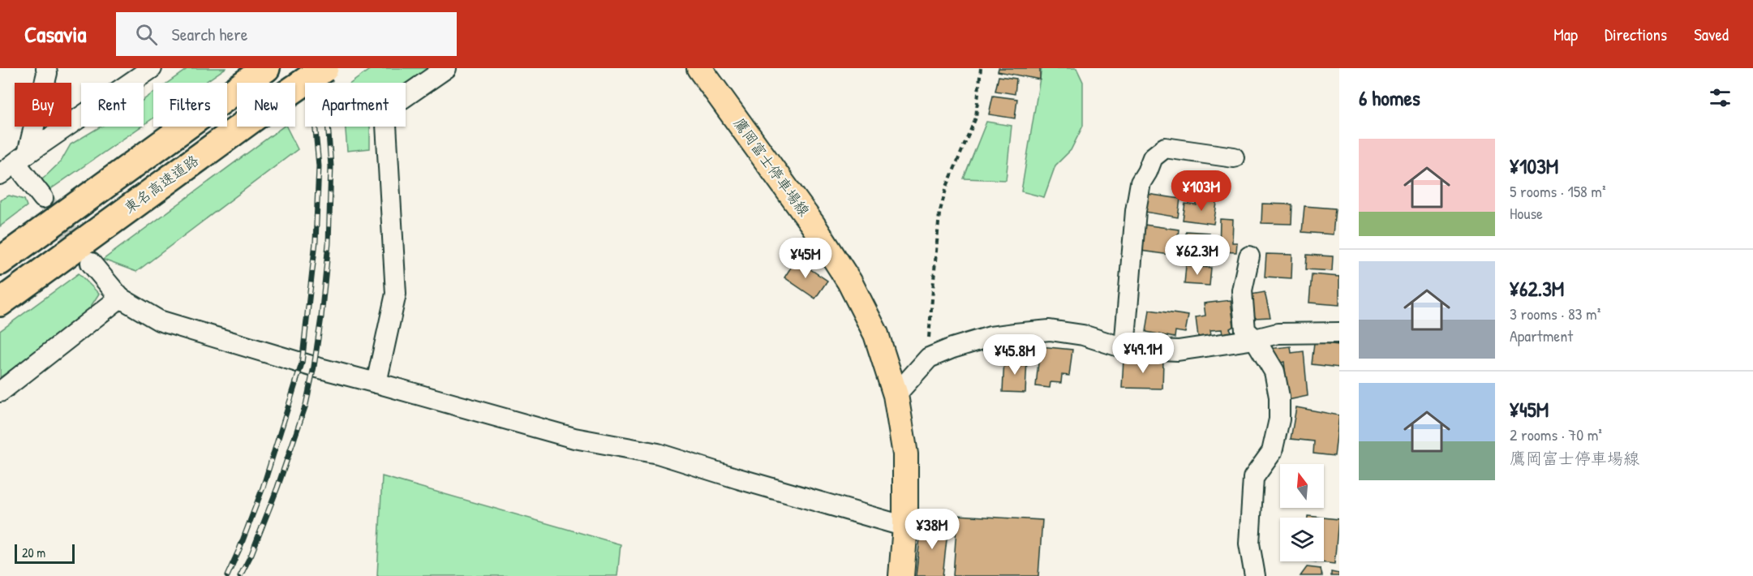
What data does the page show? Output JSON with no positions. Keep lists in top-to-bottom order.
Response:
{
  "streets": {
    "highway": ["東名高速道路"],
    "main road": ["鷹岡富士停車場線"]
  },
  "scale_bar": "20 m",
  "north": "top",
  "page": {
    "header": "Casavia",
    "search": "Search here",
    "nav": ["Map", "Directions", "Saved"],
    "heading": "6 homes",
    "chip": [
      "Buy",
      "Rent",
      "Filters",
      "New",
      "Apartment"
    ],
    "list": [
      {
        "name": "¥103M",
        "note": "5 rooms · 158 m² · House"
      },
      {
        "name": "¥62.3M",
        "note": "3 rooms · 83 m² · Apartment"
      },
      {
        "name": "¥45M",
        "note": "2 rooms · 70 m² · 鷹岡富士停車場線"
      }
    ],
    "price": [
      "¥103M",
      "¥62.3M",
      "¥45M",
      "¥49.1M",
      "¥45.8M",
      "¥38M"
    ],
    "scale": "20 m"
  }
}
